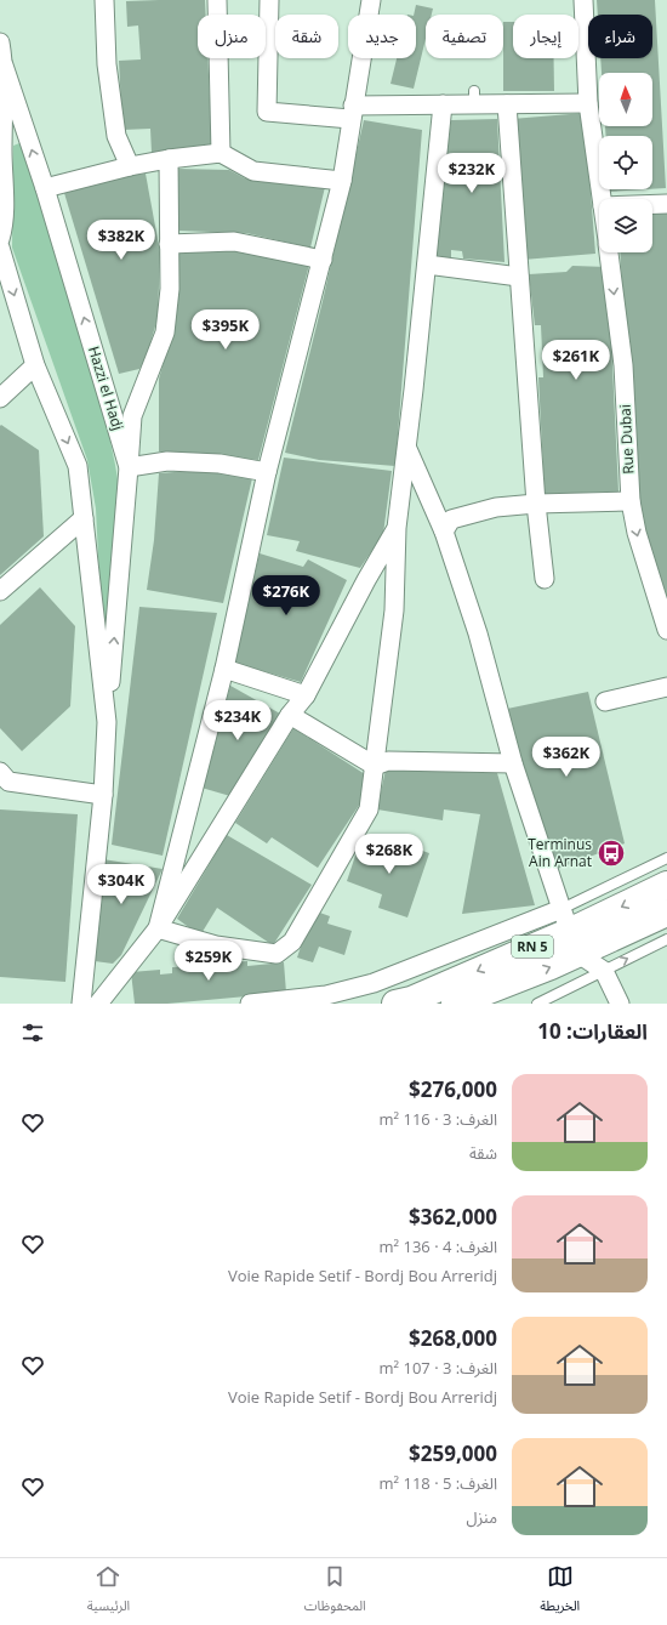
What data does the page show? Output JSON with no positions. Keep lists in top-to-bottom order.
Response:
{
  "streets": {
    "highway": ["RN 5"],
    "street": ["Hazzi el Hadj", "Rue Dubai"]
  },
  "places": {
    "bus stop": ["Terminus Ain Arnat"]
  },
  "north": "top",
  "page": {
    "chip": [
      "شراء",
      "إيجار",
      "تصفية",
      "جديد",
      "شقة",
      "منزل"
    ],
    "price": [
      "$232K",
      "$382K",
      "$395K",
      "$261K",
      "$276K",
      "$234K",
      "$362K",
      "$268K",
      "$304K",
      "$259K"
    ],
    "heading": "العقارات: 10",
    "list": [
      {
        "name": "$276,000",
        "note": "الغرف: 3 · 116 m² · شقة"
      },
      {
        "name": "$362,000",
        "note": "الغرف: 4 · 136 m² · Voie Rapide Setif - Bordj Bou Arreridj"
      },
      {
        "name": "$268,000",
        "note": "الغرف: 3 · 107 m² · Voie Rapide Setif - Bordj Bou Arreridj"
      },
      {
        "name": "$259,000",
        "note": "الغرف: 5 · 118 m² · منزل"
      }
    ],
    "tabs": ["الخريطة", "المحفوظات", "الرئيسية"]
  }
}
